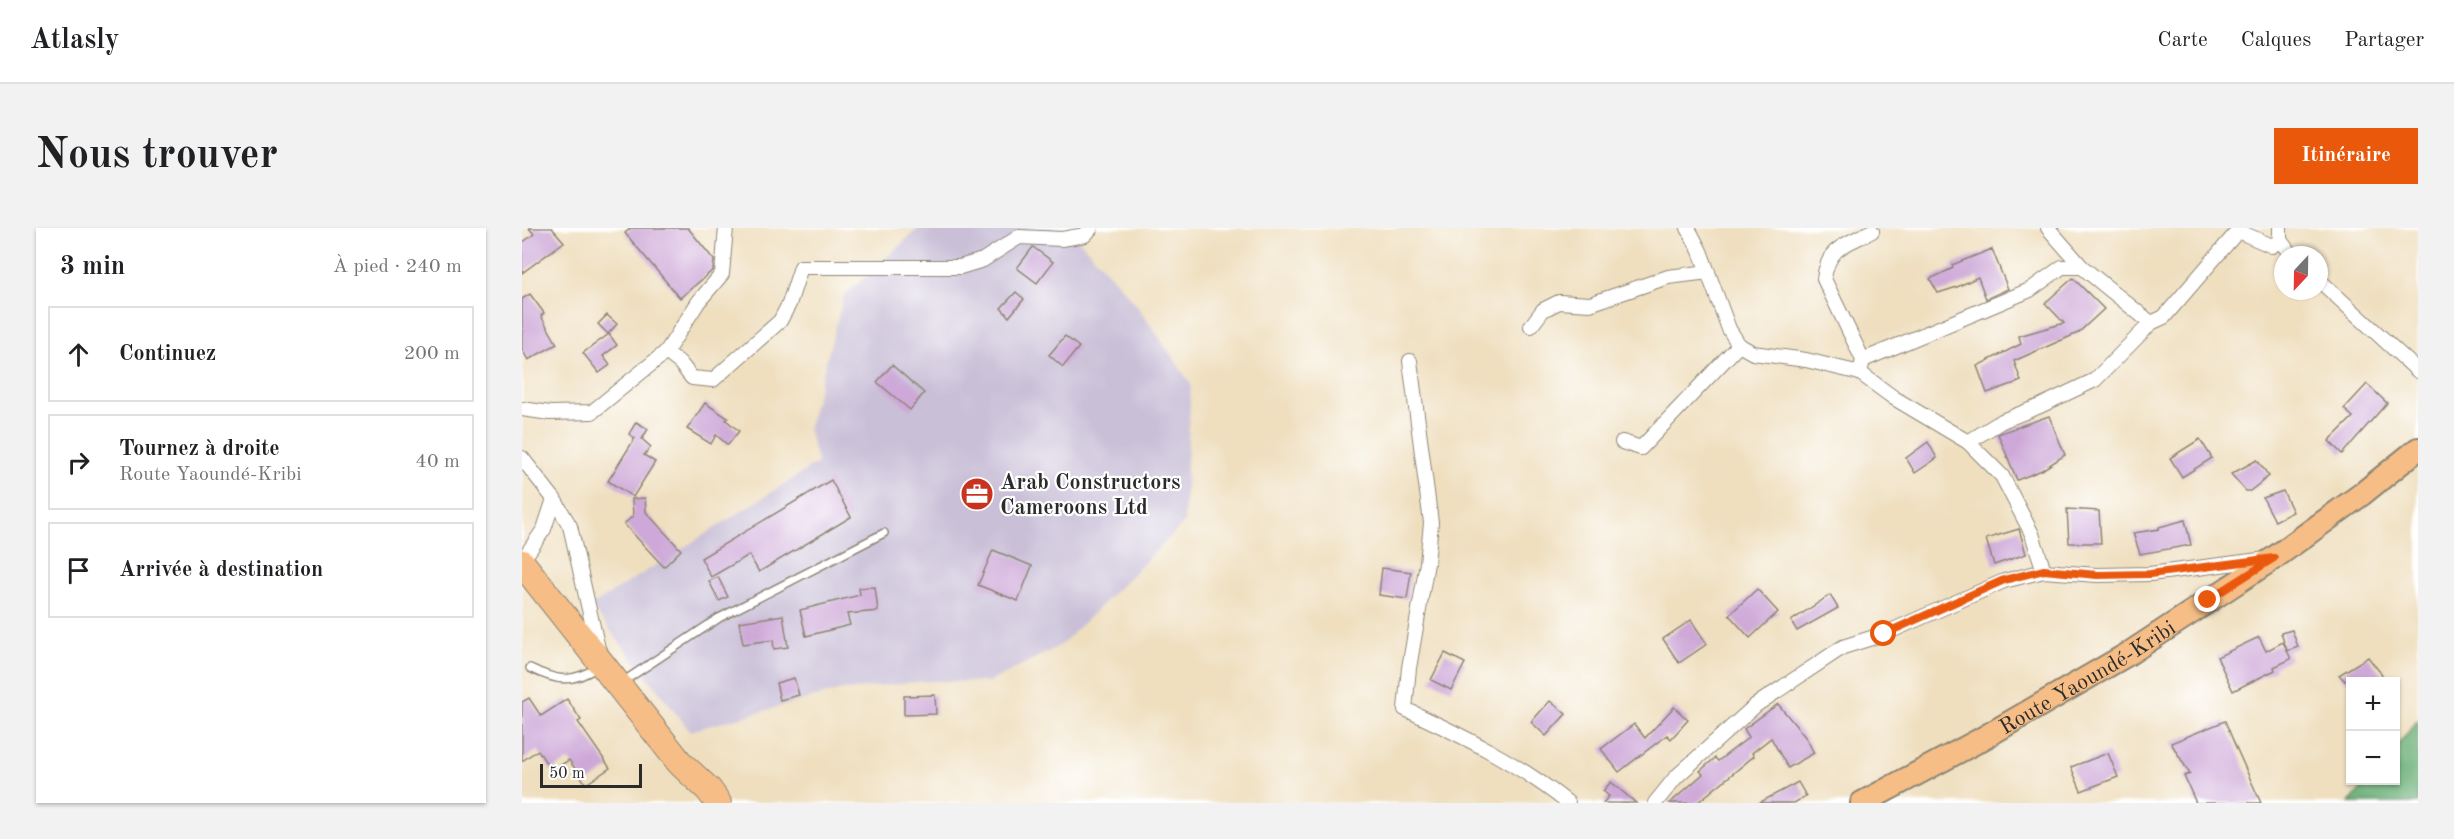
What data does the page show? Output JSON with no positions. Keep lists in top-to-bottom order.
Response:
{
  "streets": {
    "main road": ["Route Yaoundé-Kribi"]
  },
  "places": {
    "office": ["Arab Constructors Cameroons Ltd"]
  },
  "scale_bar": "50 m",
  "north": "bottom",
  "page": {
    "header": "Atlasly",
    "nav": ["Carte", "Calques", "Partager"],
    "buttons": "Itinéraire",
    "title": "Nous trouver",
    "heading": ["3 min", "À pied · 240 m"],
    "list": [
      ["Continuez", "200 m"],
      ["Tournez à droite", "Route Yaoundé-Kribi", "40 m"],
      "Arrivée à destination"
    ],
    "map_buttons": ["+", "−"],
    "scale": "50 m"
  }
}
